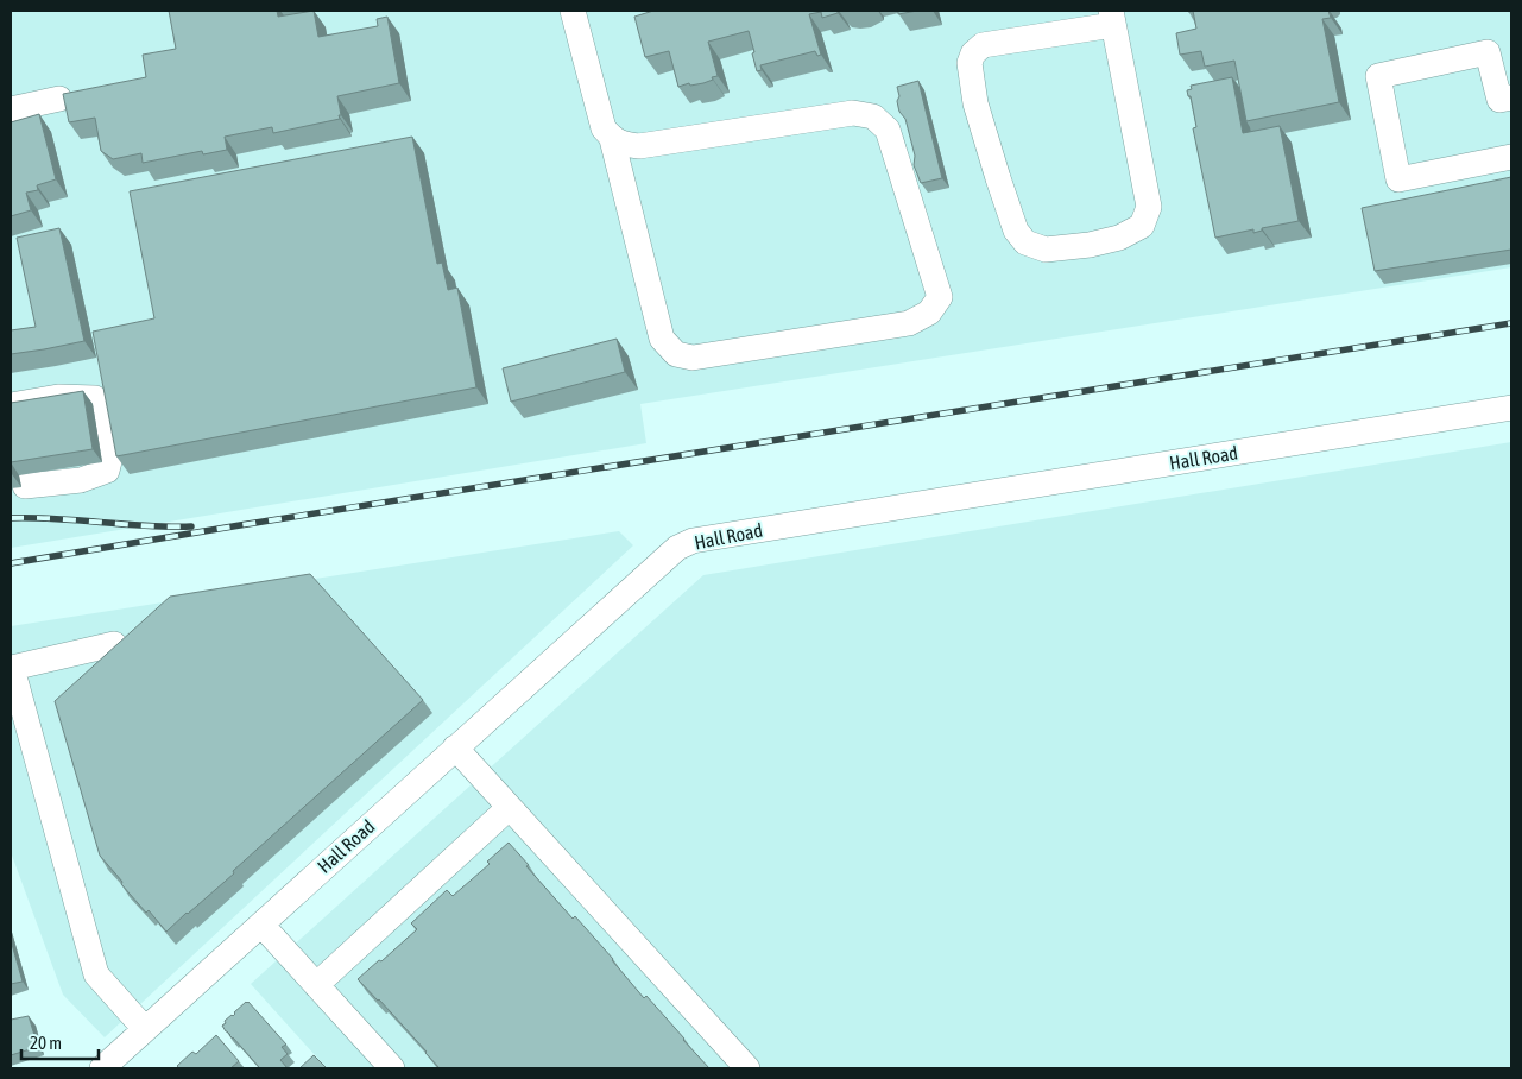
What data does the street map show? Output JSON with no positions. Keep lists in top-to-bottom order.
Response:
{
  "streets": {
    "street": ["Hall Road"]
  },
  "scale_bar": "20 m"
}
